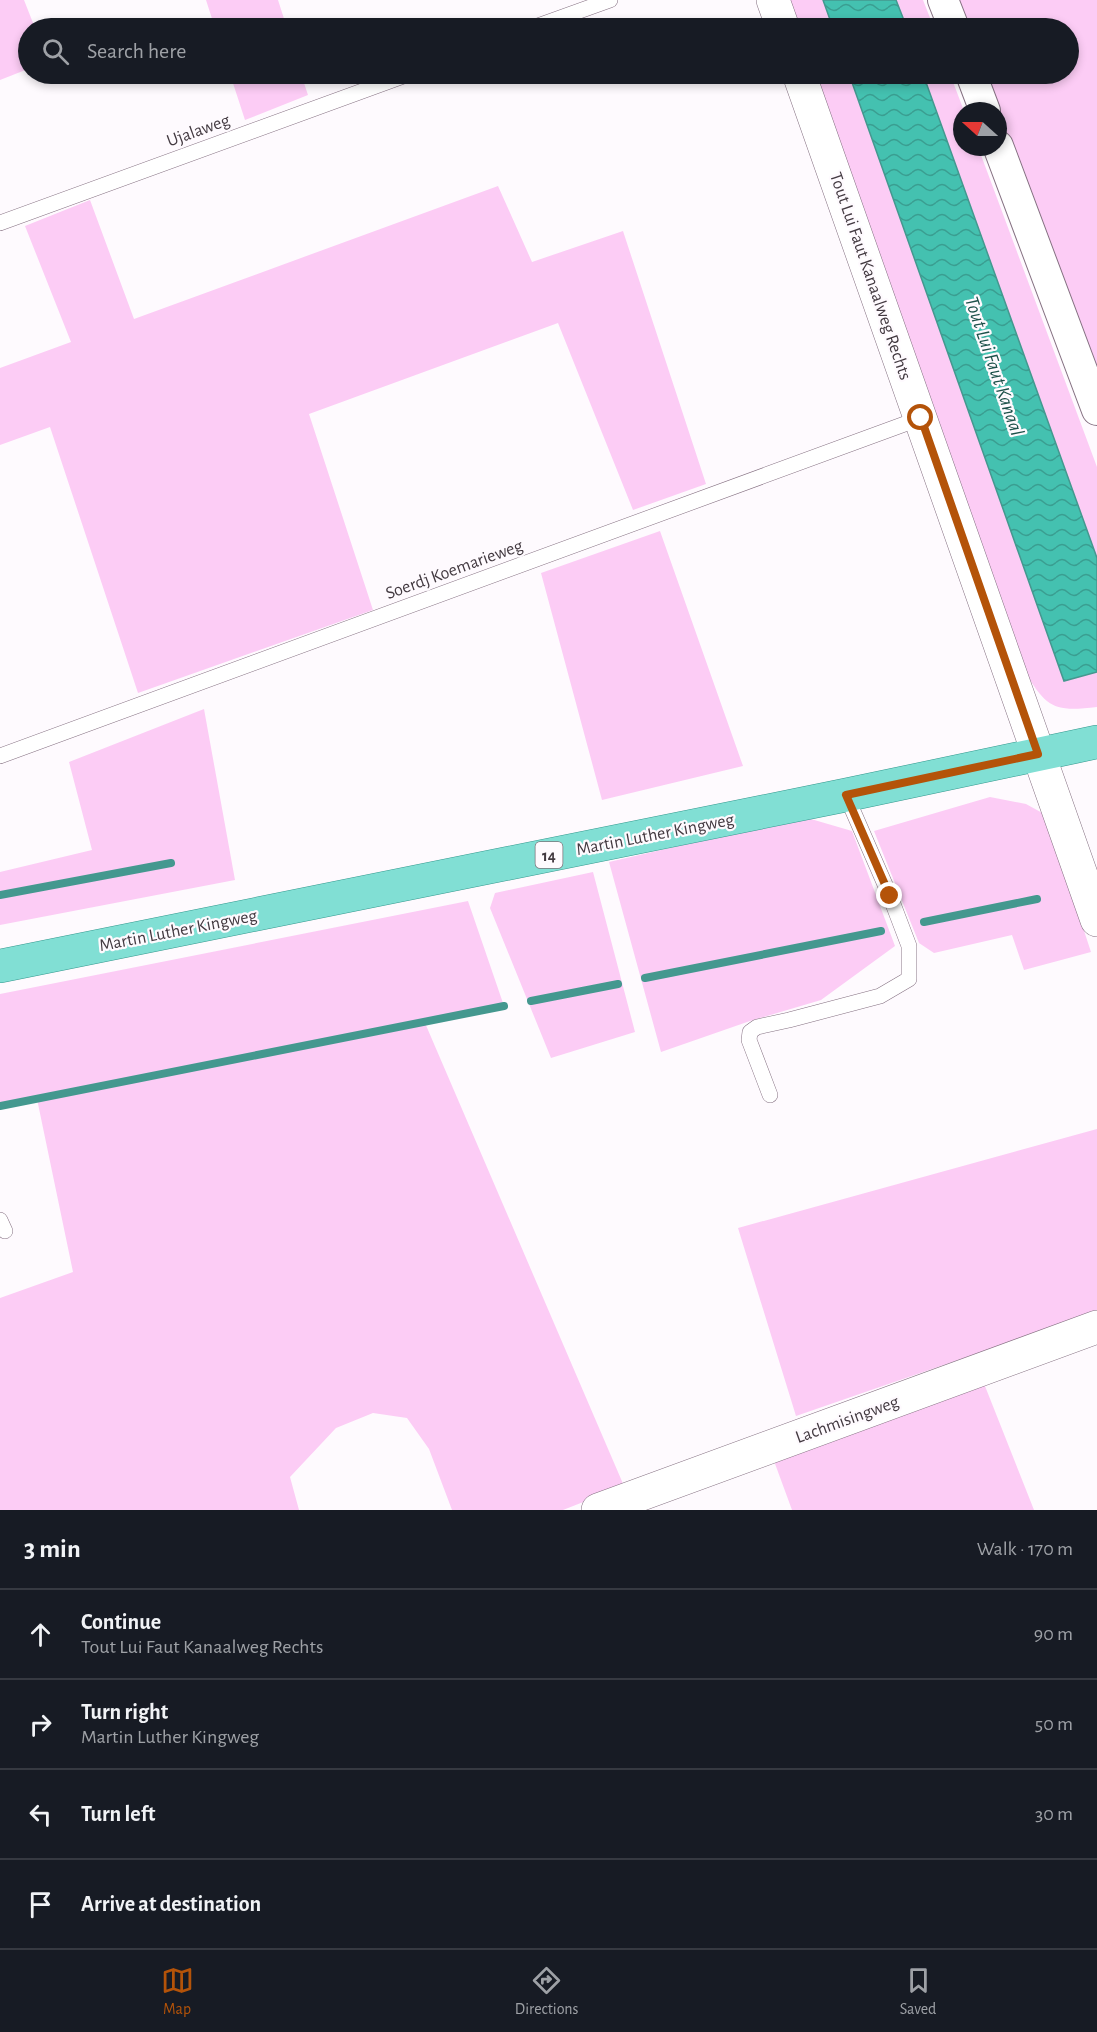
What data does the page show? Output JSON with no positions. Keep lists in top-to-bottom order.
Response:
{
  "streets": {
    "main road": ["Martin Luther Kingweg", "14"],
    "street": ["Tout Lui Faut Kanaalweg Rechts", "Lachmisingweg"],
    "lane": ["Ujalaweg", "Soerdj Koemarieweg"]
  },
  "crossings": [
    ["Tout Lui Faut Kanaalweg Rechts", "Soerdj Koemarieweg"],
    ["Tout Lui Faut Kanaalweg Rechts", "Martin Luther Kingweg"]
  ],
  "water": ["Tout Lui Faut Kanaal"],
  "north": "left",
  "page": {
    "search": "Search here",
    "heading": ["3 min", "Walk · 170 m"],
    "list": [
      ["Continue", "Tout Lui Faut Kanaalweg Rechts", "90 m"],
      ["Turn right", "Martin Luther Kingweg", "50 m"],
      ["Turn left", "30 m"],
      "Arrive at destination"
    ],
    "nav": ["Map", "Directions", "Saved"]
  }
}
